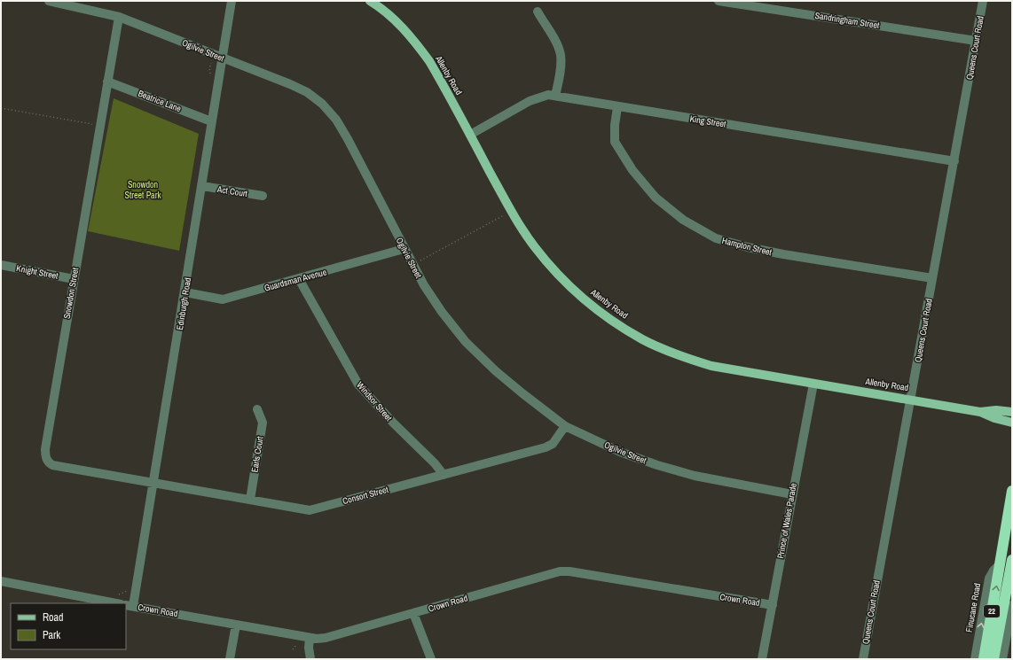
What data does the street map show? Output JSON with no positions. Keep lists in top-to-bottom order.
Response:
{
  "streets": {
    "highway": ["Finucane Road", "22"],
    "main road": ["Allenby Road"],
    "street": [
      "Sandringham Street",
      "Queens Court Road",
      "Ogilvie Street",
      "Beatrice Lane",
      "King Street",
      "Act Court",
      "Hampton Street",
      "Knight Street",
      "Guardsman Avenue",
      "Snowdon Street",
      "Edinburgh Road",
      "Windsor Street",
      "Earls Court",
      "Consort Street",
      "Prince of Wales Parade",
      "Crown Road"
    ]
  },
  "crossings": [
    ["Sandringham Street", "Queens Court Road"],
    ["Queens Court Road", "Allenby Road"],
    ["Queens Court Road", "King Street"],
    ["Queens Court Road", "Hampton Street"],
    ["Ogilvie Street", "Guardsman Avenue"],
    ["Ogilvie Street", "Snowdon Street"],
    ["Ogilvie Street", "Edinburgh Road"],
    ["Ogilvie Street", "Consort Street"],
    ["Ogilvie Street", "Prince of Wales Parade"],
    ["Allenby Road", "King Street"],
    ["Allenby Road", "Prince of Wales Parade"],
    ["Beatrice Lane", "Snowdon Street"],
    ["Beatrice Lane", "Edinburgh Road"],
    ["King Street", "Hampton Street"],
    ["Act Court", "Edinburgh Road"],
    ["Knight Street", "Snowdon Street"],
    ["Guardsman Avenue", "Edinburgh Road"],
    ["Guardsman Avenue", "Windsor Street"],
    ["Snowdon Street", "Edinburgh Road"],
    ["Snowdon Street", "Consort Street"],
    ["Edinburgh Road", "Consort Street"],
    ["Edinburgh Road", "Crown Road"],
    ["Windsor Street", "Consort Street"],
    ["Earls Court", "Consort Street"],
    ["Prince of Wales Parade", "Crown Road"]
  ],
  "parks": ["Snowdon Street Park"],
  "legend": ["Road", "Park"]
}
